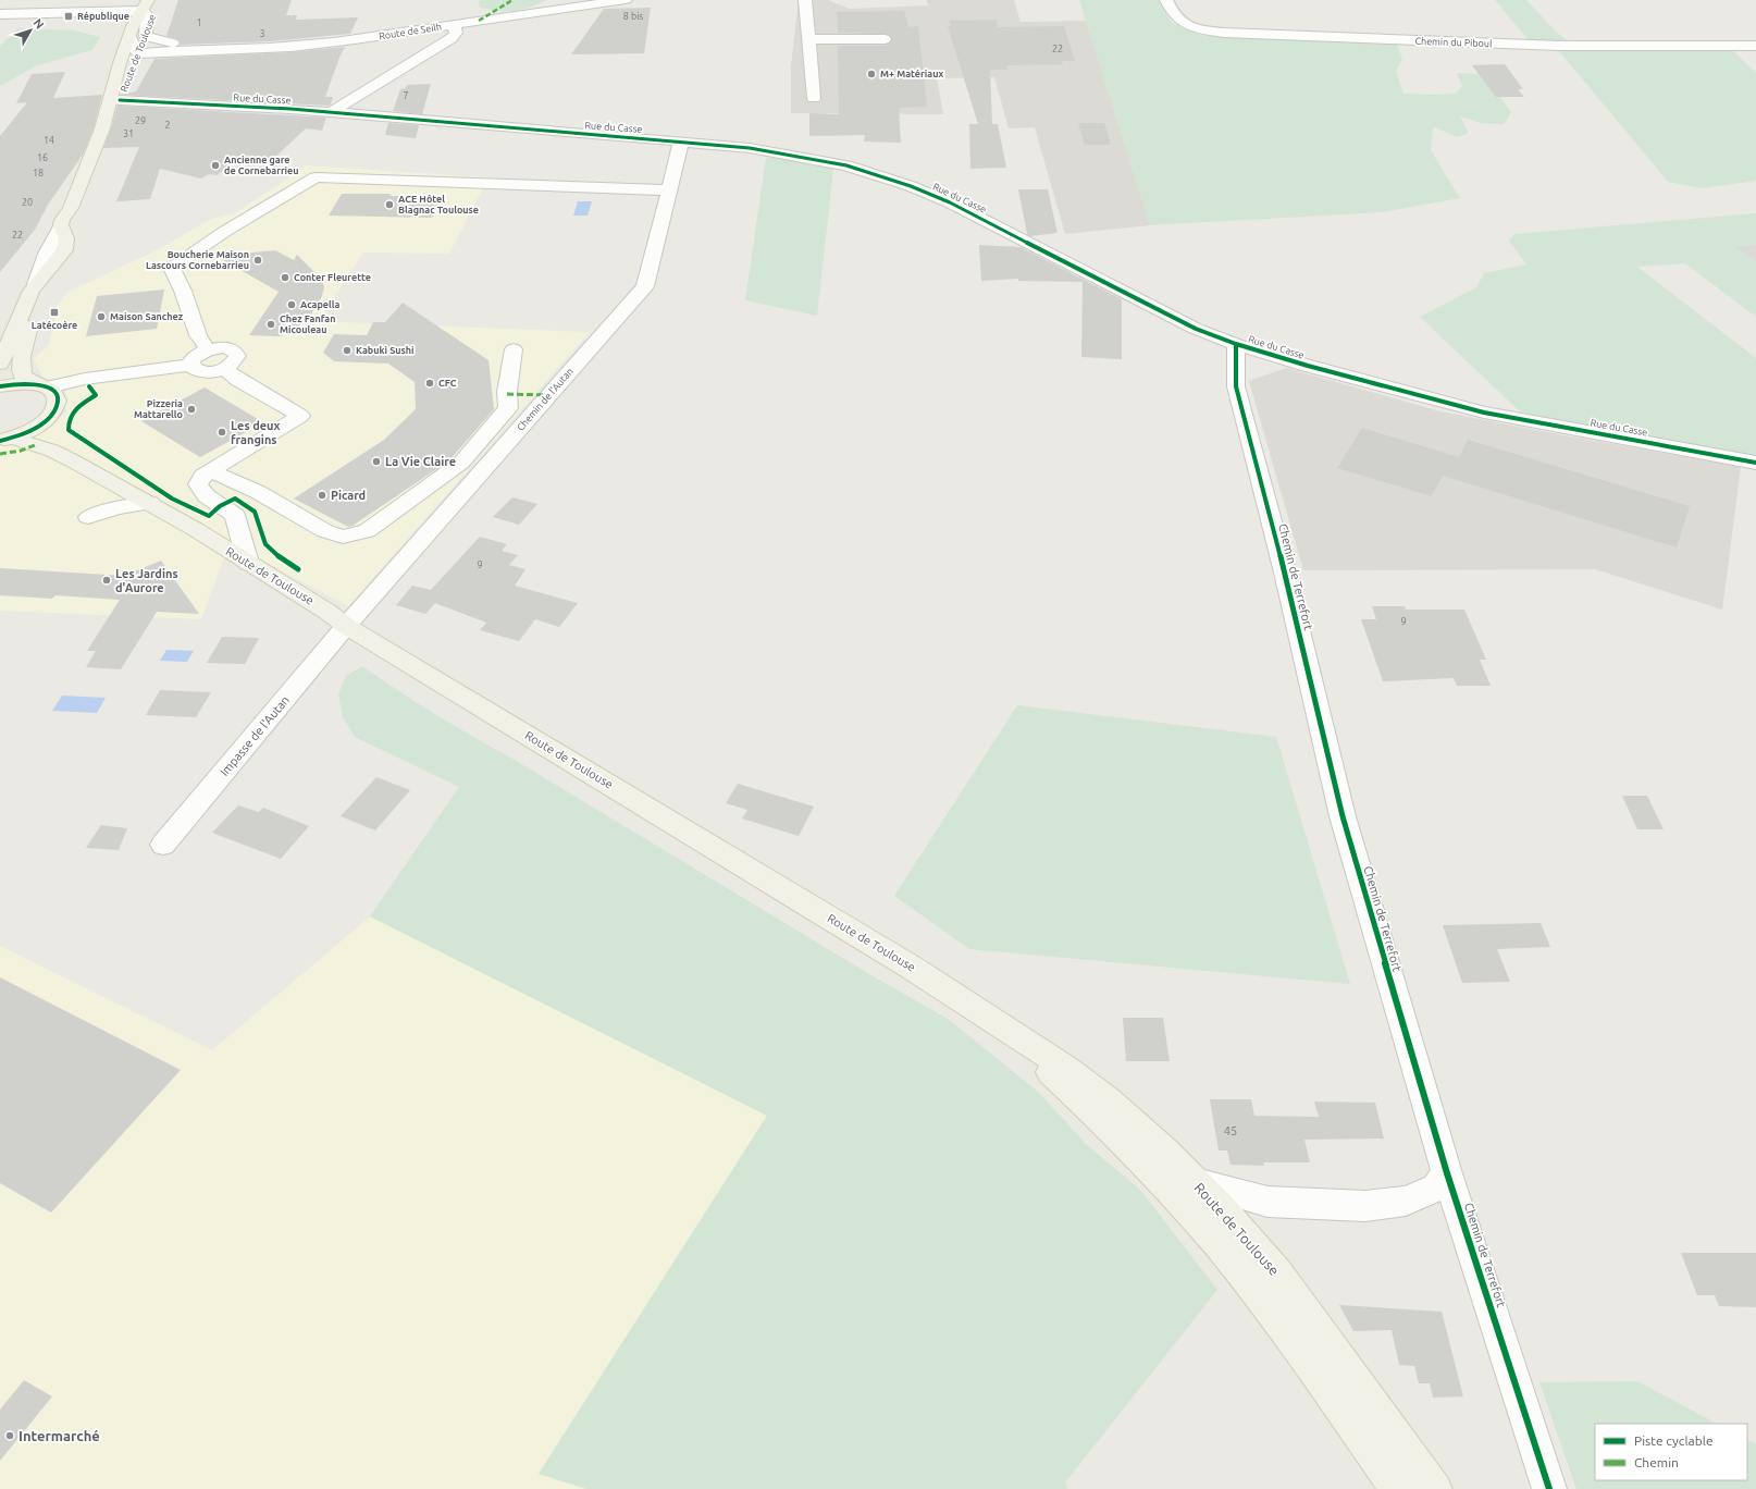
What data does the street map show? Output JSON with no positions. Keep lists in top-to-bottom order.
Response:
{
  "streets": {
    "main road": ["Route de Toulouse"],
    "street": [
      "Route de Seilh",
      "Chemin du Piboul",
      "Rue du Casse",
      "Chemin de l'Autan",
      "Chemin de Terrefort",
      "Impasse de l'Autan"
    ]
  },
  "crossings": [
    ["Route de Seilh", "Route de Toulouse"],
    ["Route de Toulouse", "Rue du Casse"],
    ["Route de Toulouse", "Chemin de l'Autan"],
    ["Route de Toulouse", "Impasse de l'Autan"],
    ["Rue du Casse", "Chemin de l'Autan"],
    ["Rue du Casse", "Chemin de Terrefort"],
    ["Chemin de l'Autan", "Impasse de l'Autan"]
  ],
  "places": {
    "transit": ["République", "Latécoère"],
    "other": [
      "M+ Matériaux",
      "Ancienne gare de Cornebarrieu",
      "ACE Hôtel Blagnac Toulouse",
      "Boucherie Maison Lascours Cornebarrieu",
      "Conter Fleurette",
      "Acapella",
      "Maison Sanchez",
      "Chez Fanfan Micouleau",
      "Kabuki Sushi",
      "CFC",
      "Pizzeria Mattarello",
      "Les deux frangins",
      "La Vie Claire",
      "Picard",
      "Les Jardins d'Aurore",
      "Intermarché"
    ]
  },
  "house_numbers": [
    "8 bis",
    "1",
    "3",
    "22",
    "7",
    "29",
    "2",
    "31",
    "14",
    "16",
    "18",
    "20",
    "22",
    "9",
    "9",
    "45"
  ],
  "legend": ["Piste cyclable", "Chemin"],
  "north": "top right"
}
